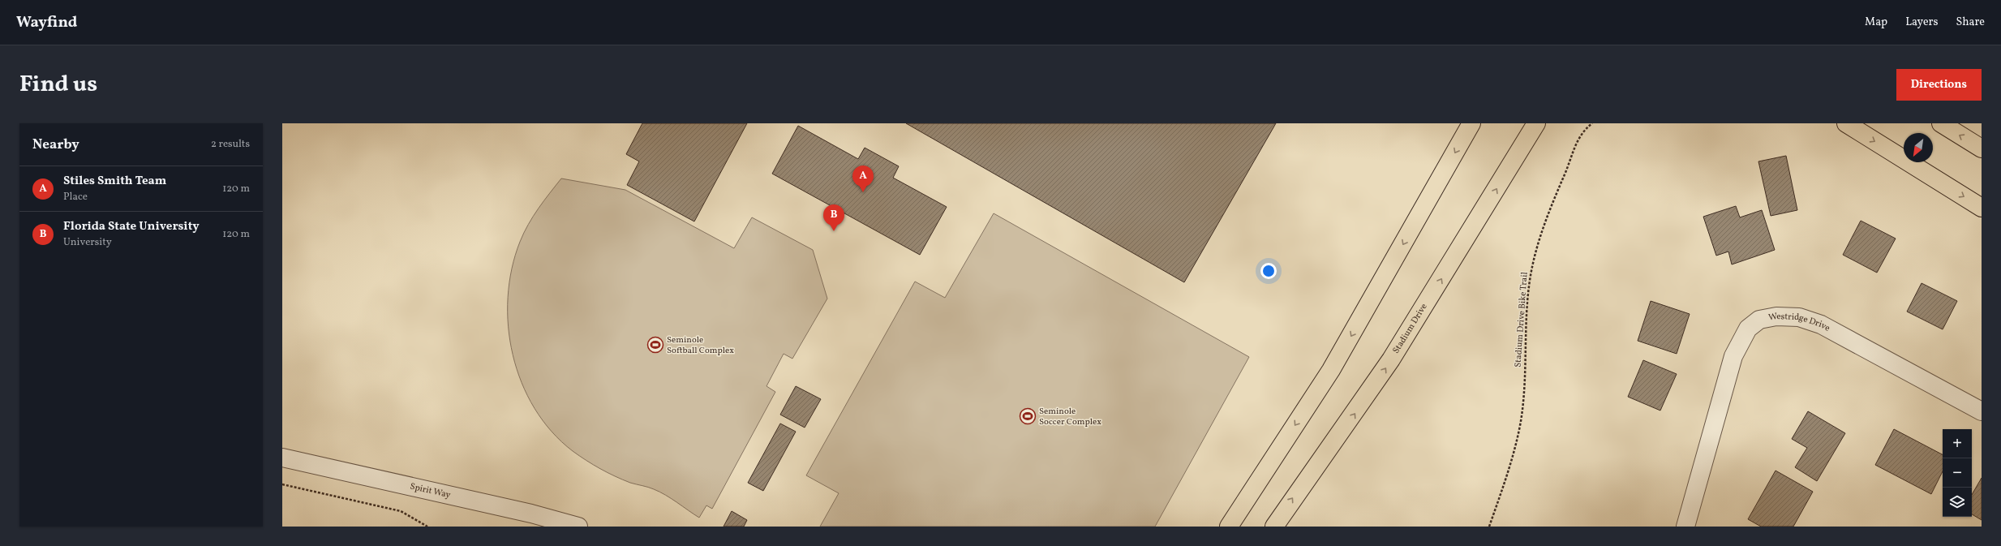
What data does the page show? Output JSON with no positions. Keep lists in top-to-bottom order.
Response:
{
  "streets": {
    "main road": ["Stadium Drive"],
    "street": ["Westridge Drive", "Spirit Way"],
    "path": ["Stadium Drive Bike Trail"]
  },
  "places": {
    "sports": ["Seminole Softball Complex", "Seminole Soccer Complex"]
  },
  "north": "bottom left",
  "page": {
    "header": "Wayfind",
    "nav": ["Map", "Layers", "Share"],
    "title": "Find us",
    "buttons": "Directions",
    "heading": ["Nearby", "2 results"],
    "list": [
      {
        "mark": "A",
        "name": "Stiles Smith Team",
        "note": "Place",
        "value": "120 m"
      },
      {
        "mark": "B",
        "name": "Florida State University",
        "note": "University",
        "value": "120 m"
      }
    ],
    "pins": ["A", "B"],
    "map_buttons": ["+", "−"]
  }
}
